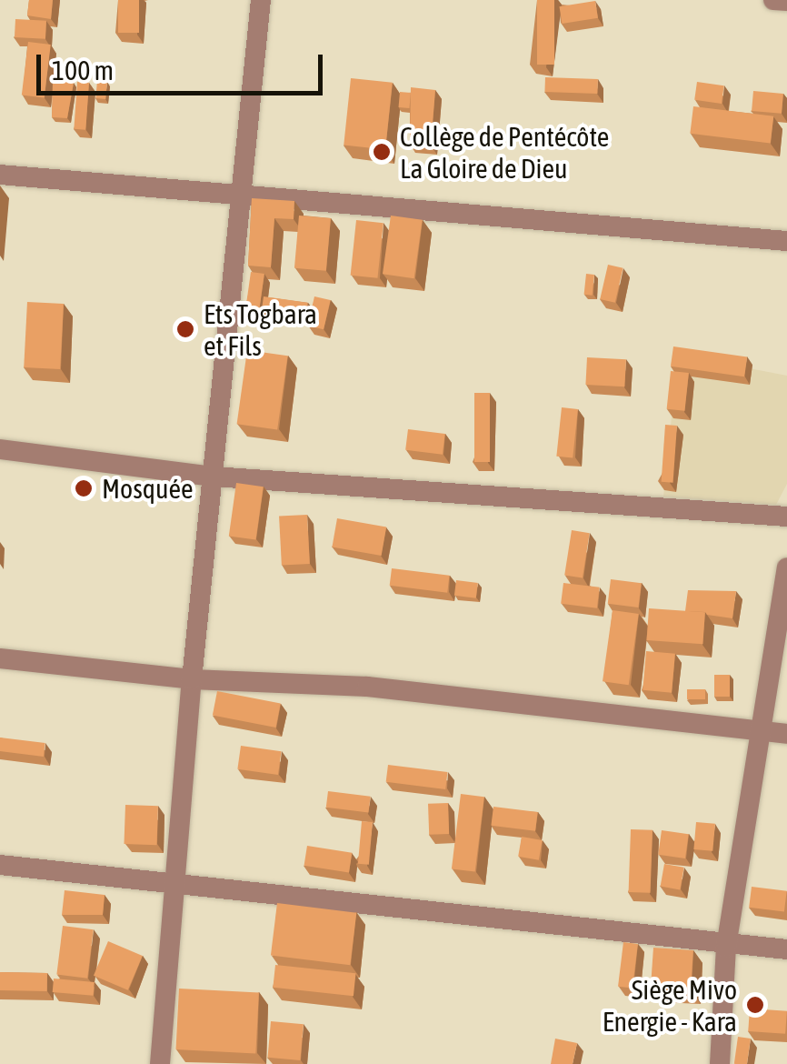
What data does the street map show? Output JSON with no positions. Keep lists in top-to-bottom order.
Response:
{
  "places": [
    "Collège de Pentécôte La Gloire de Dieu",
    "Ets Togbara et Fils",
    "Mosquée",
    "Siège Mivo Energie - Kara"
  ],
  "scale_bar": "100 m"
}
